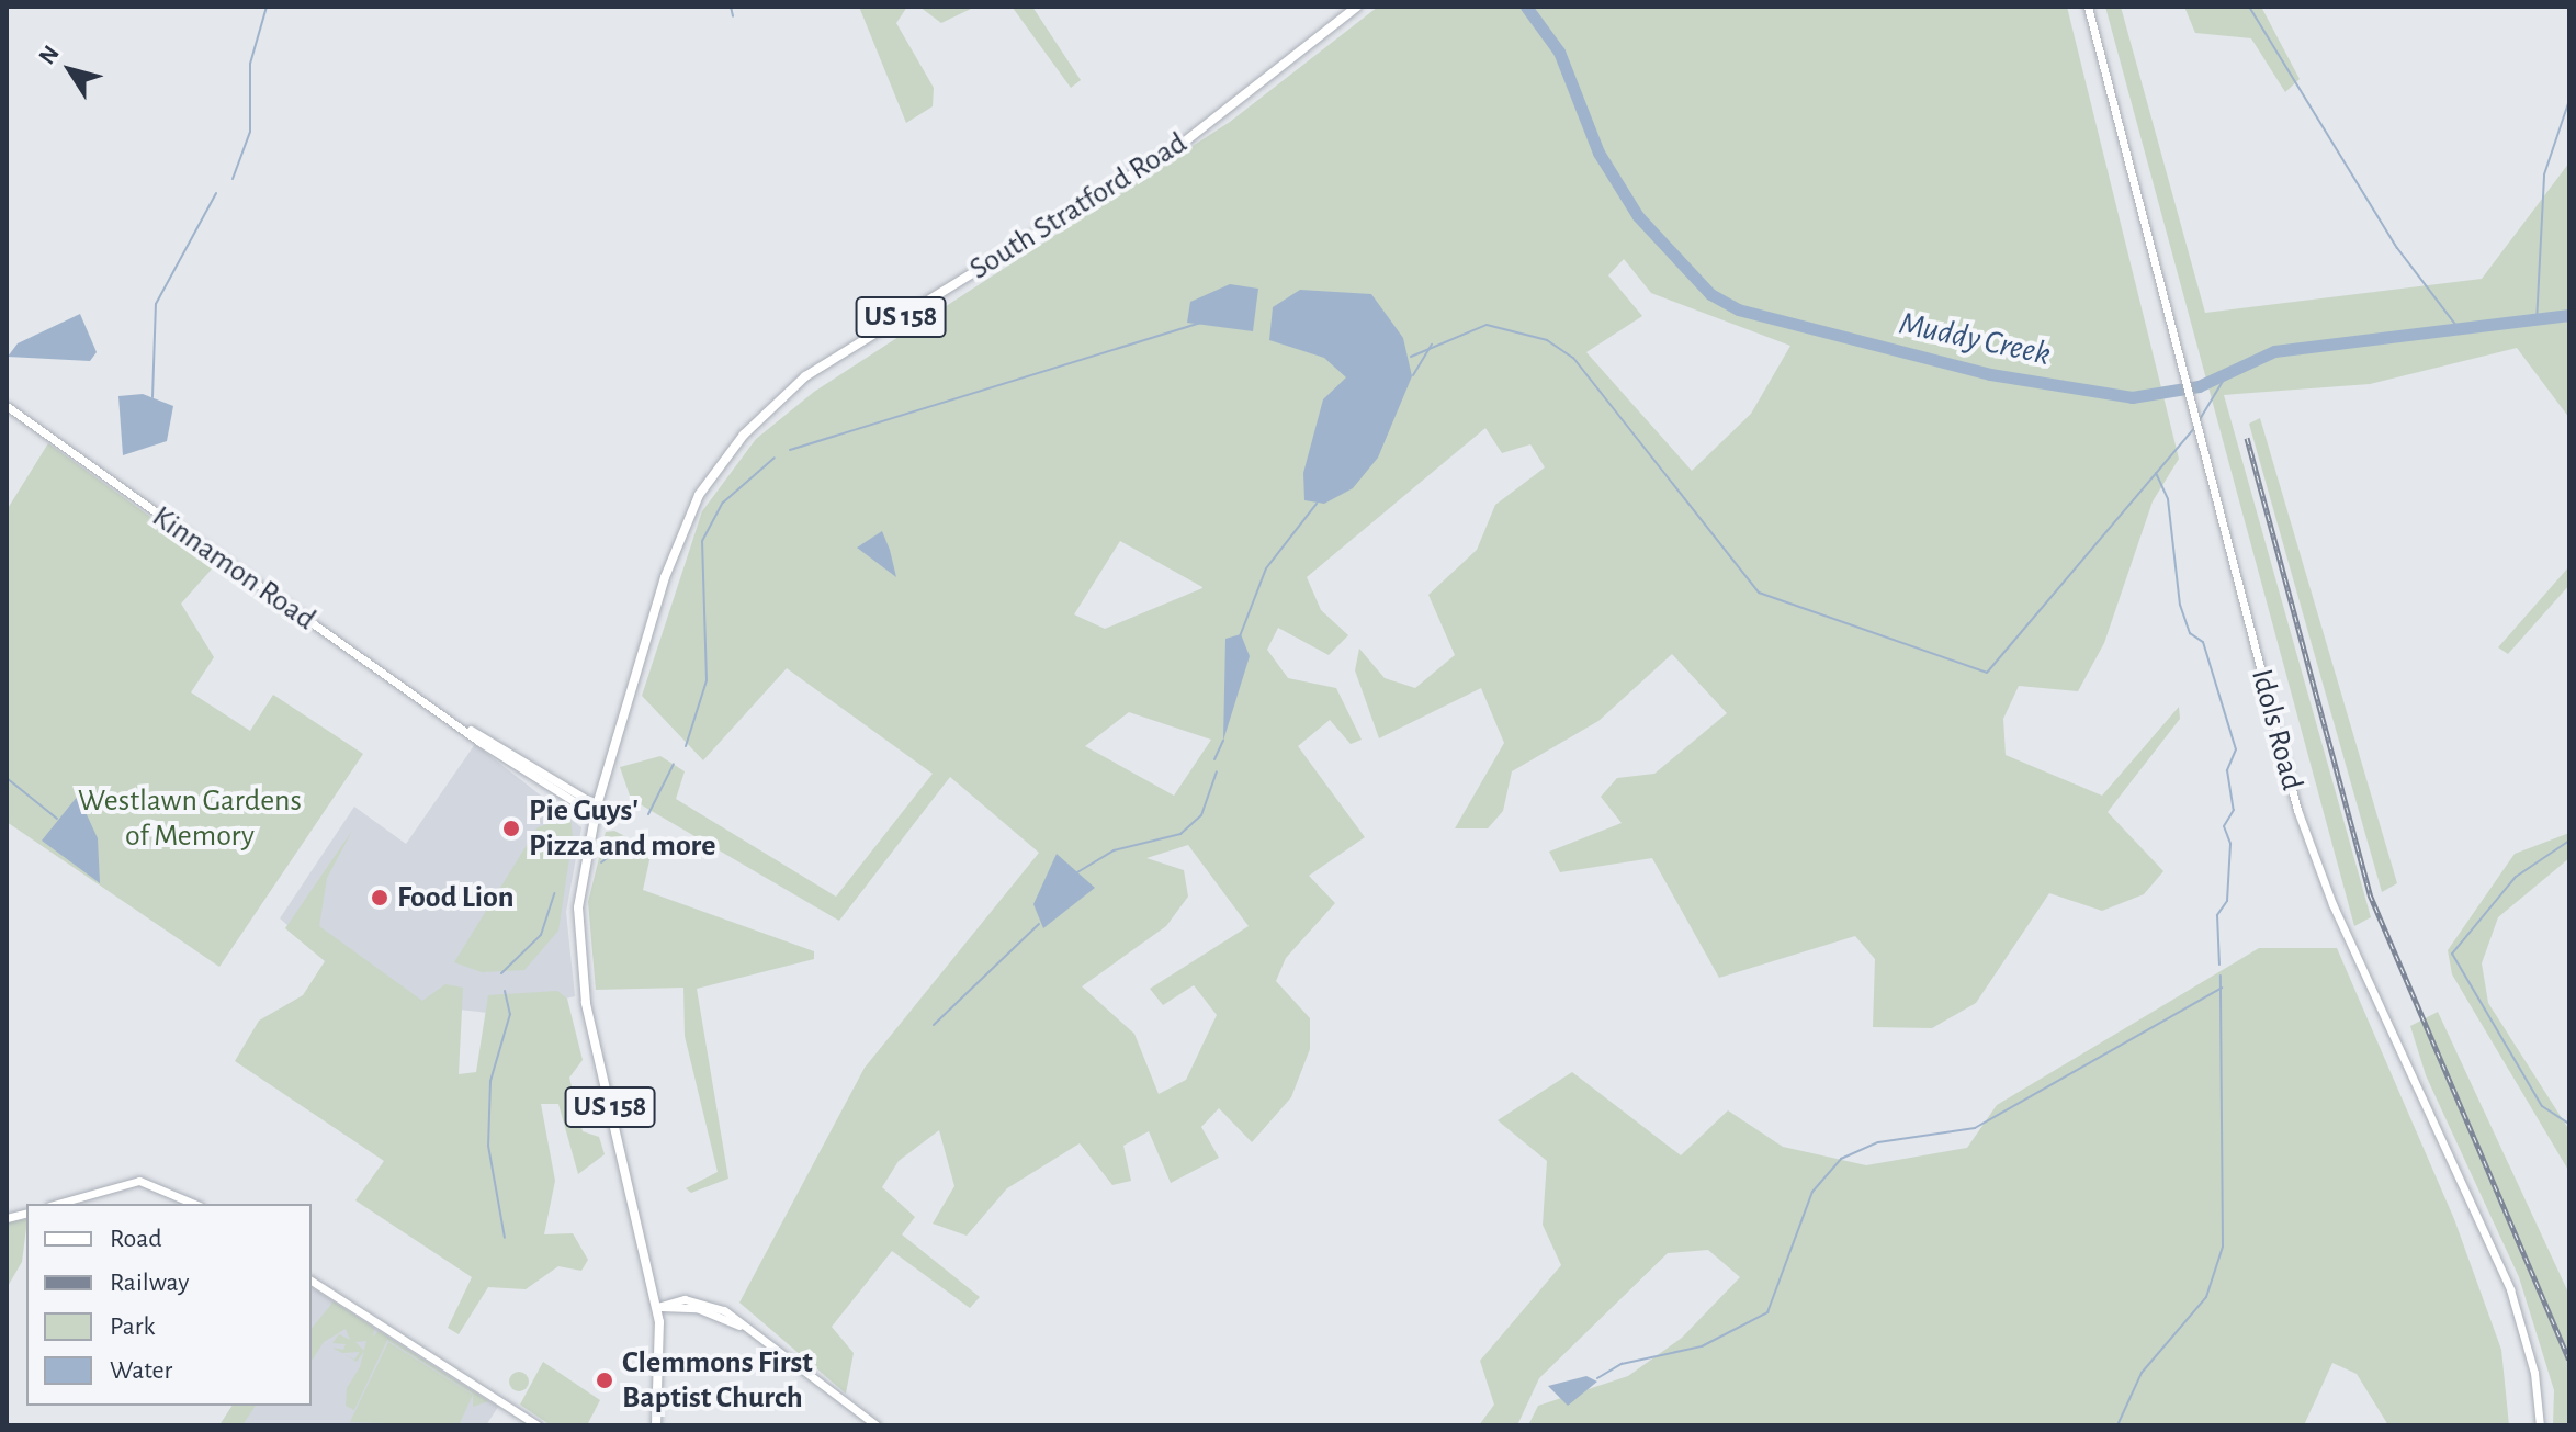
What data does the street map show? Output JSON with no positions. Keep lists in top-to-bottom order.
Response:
{
  "streets": {
    "main road": [
      "South Stratford Road",
      "US 158",
      "Kinnamon Road",
      "Idols Road"
    ]
  },
  "crossings": [
    ["South Stratford Road", "US 158"],
    ["South Stratford Road", "Kinnamon Road"],
    ["US 158", "Kinnamon Road"]
  ],
  "water": ["Muddy Creek"],
  "parks": ["Westlawn Gardens of Memory"],
  "places": ["Pie Guys' Pizza and more", "Food Lion", "Clemmons First Baptist Church"],
  "legend": [
    "Road",
    "Railway",
    "Park",
    "Water"
  ],
  "north": "top left"
}
